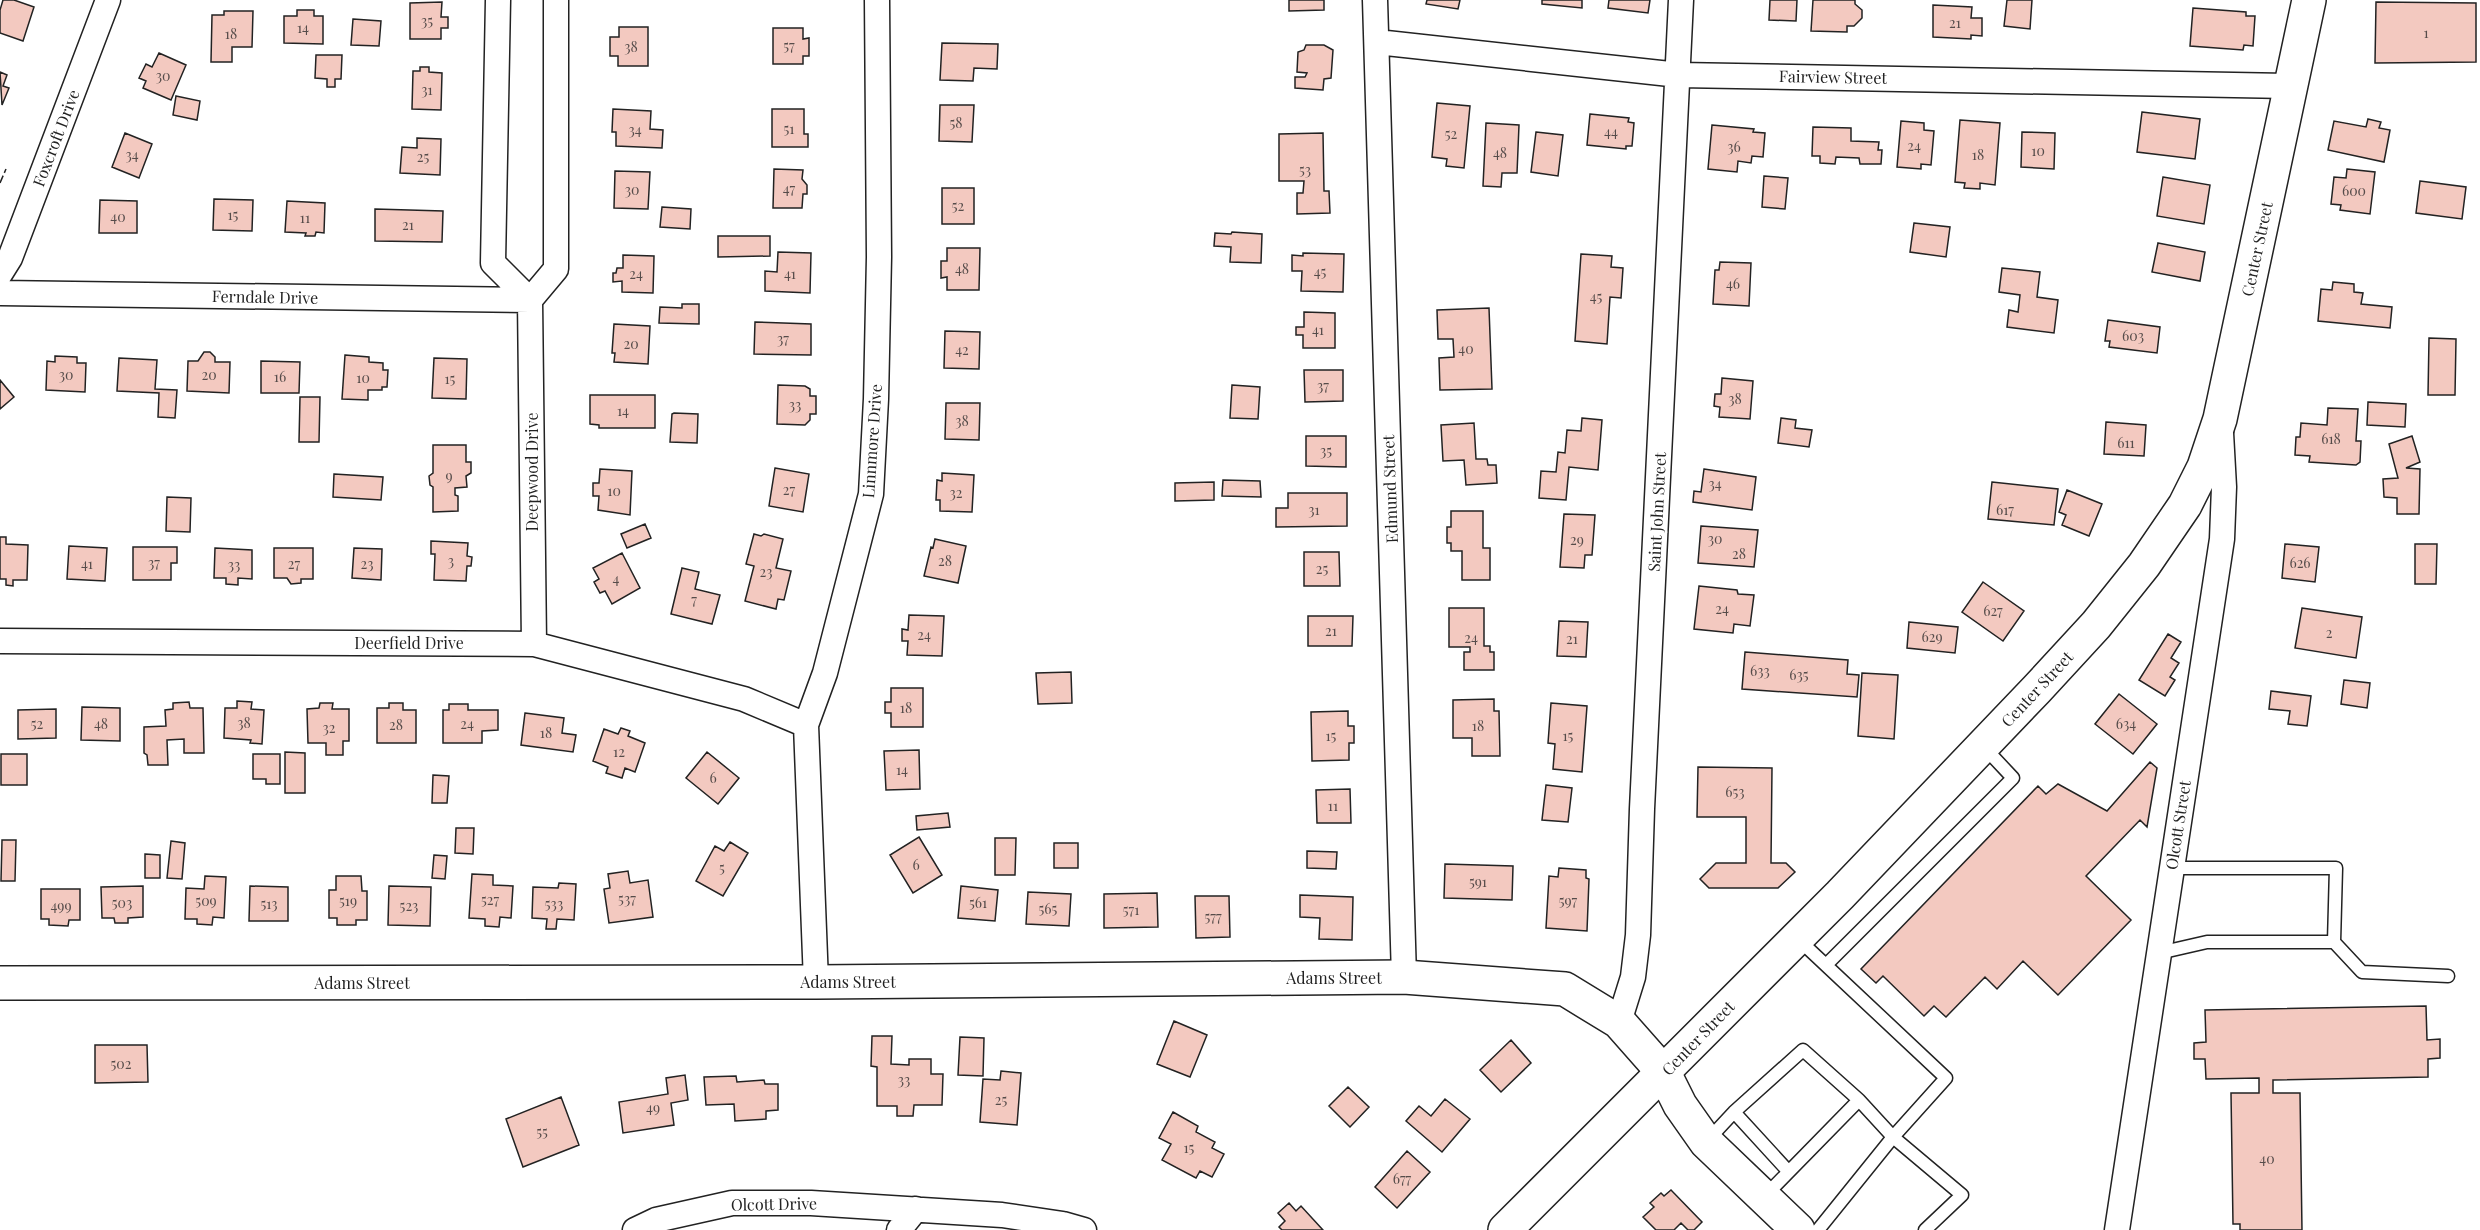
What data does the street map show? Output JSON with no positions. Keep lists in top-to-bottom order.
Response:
{
  "streets": {
    "main road": ["Center Street", "Adams Street"],
    "street": [
      "Fairview Street",
      "Foxcroft Drive",
      "Ferndale Drive",
      "Linnmore Drive",
      "Deepwood Drive",
      "Edmund Street",
      "Saint John Street",
      "Deerfield Drive",
      "Olcott Street",
      "Olcott Drive"
    ]
  },
  "crossings": [
    ["Fairview Street", "Center Street"],
    ["Fairview Street", "Edmund Street"],
    ["Fairview Street", "Saint John Street"],
    ["Center Street", "Olcott Street"],
    ["Center Street", "Adams Street"],
    ["Ferndale Drive", "Deepwood Drive"],
    ["Linnmore Drive", "Deerfield Drive"],
    ["Linnmore Drive", "Adams Street"],
    ["Deepwood Drive", "Deerfield Drive"],
    ["Edmund Street", "Adams Street"],
    ["Saint John Street", "Adams Street"]
  ],
  "house_numbers": [
    "35",
    "21",
    "14",
    "1",
    "18",
    "57",
    "38",
    "30",
    "31",
    "58",
    "51",
    "34",
    "44",
    "52",
    "24",
    "36",
    "10",
    "48",
    "34",
    "18",
    "25",
    "53",
    "47",
    "30",
    "600",
    "52",
    "15",
    "40",
    "11",
    "21",
    "48",
    "45",
    "24",
    "41",
    "46",
    "45",
    "41",
    "603",
    "37",
    "20",
    "40",
    "42",
    "30",
    "20",
    "16",
    "10",
    "15",
    "37",
    "38",
    "33",
    "14",
    "38",
    "618",
    "611",
    "35",
    "9",
    "34",
    "27",
    "10",
    "32",
    "31",
    "617",
    "30",
    "29",
    "28",
    "3",
    "28",
    "37",
    "626",
    "41",
    "27",
    "23",
    "33",
    "25",
    "23",
    "4",
    "7",
    "24",
    "627",
    "21",
    "2",
    "24",
    "629",
    "24",
    "21",
    "633",
    "635",
    "18",
    "38",
    "52",
    "48",
    "24",
    "634",
    "28",
    "18",
    "32",
    "18",
    "15",
    "15",
    "12",
    "14",
    "6",
    "653",
    "11",
    "6",
    "5",
    "591",
    "537",
    "527",
    "509",
    "519",
    "597",
    "503",
    "561",
    "513",
    "533",
    "499",
    "523",
    "565",
    "571",
    "577",
    "502",
    "33",
    "25",
    "49",
    "55",
    "15",
    "40",
    "677"
  ]
}
